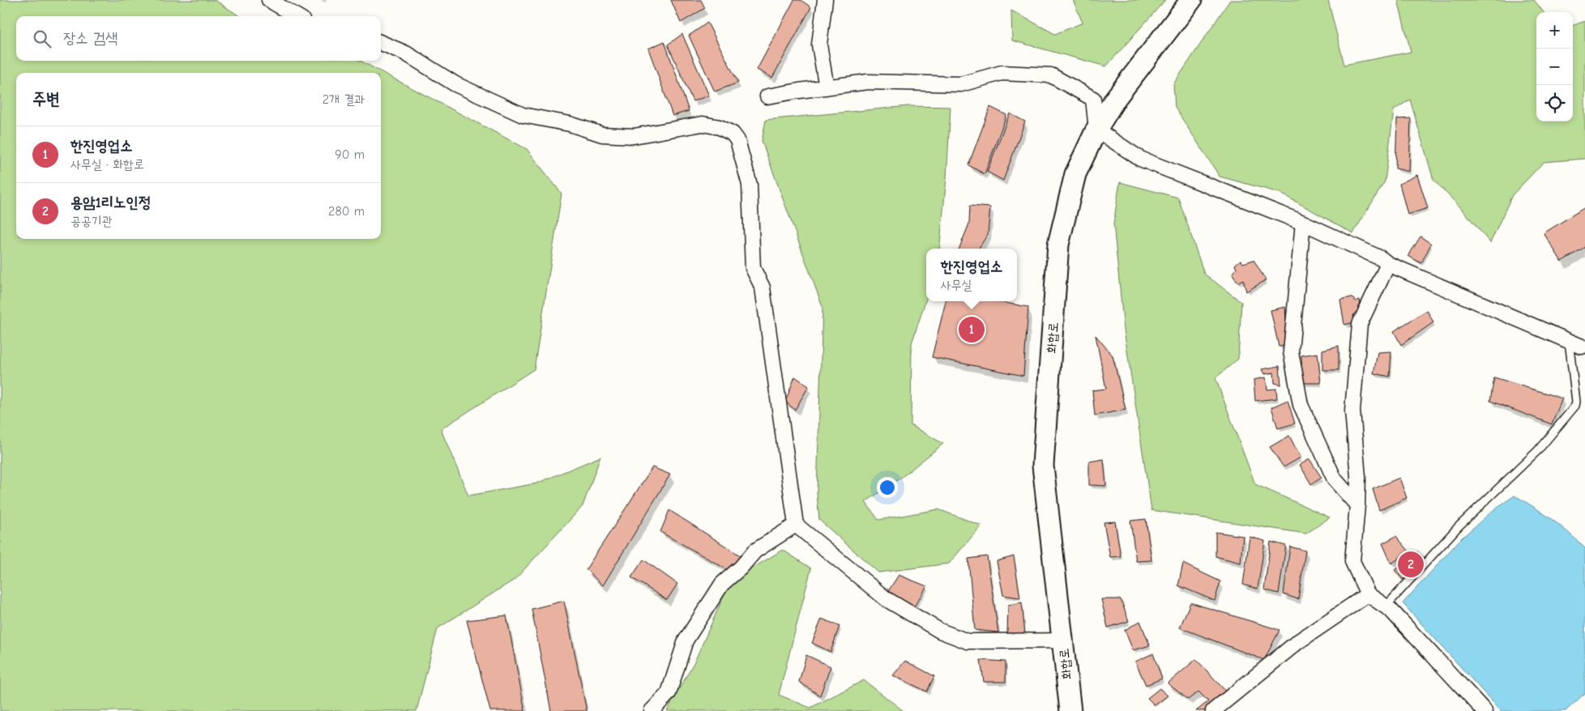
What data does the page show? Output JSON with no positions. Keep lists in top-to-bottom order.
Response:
{
  "streets": {
    "main road": ["화합로"]
  },
  "page": {
    "map_buttons": ["+", "−"],
    "search": "장소 검색",
    "heading": ["주변", "2개 결과"],
    "list": [
      {
        "mark": "1",
        "name": "한진영업소",
        "note": "사무실 · 화합로",
        "value": "90 m"
      },
      {
        "mark": "2",
        "name": "용암1리노인정",
        "note": "공공기관",
        "value": "280 m"
      }
    ],
    "popup": ["한진영업소", "사무실"],
    "pins": ["1", "2"]
  }
}
